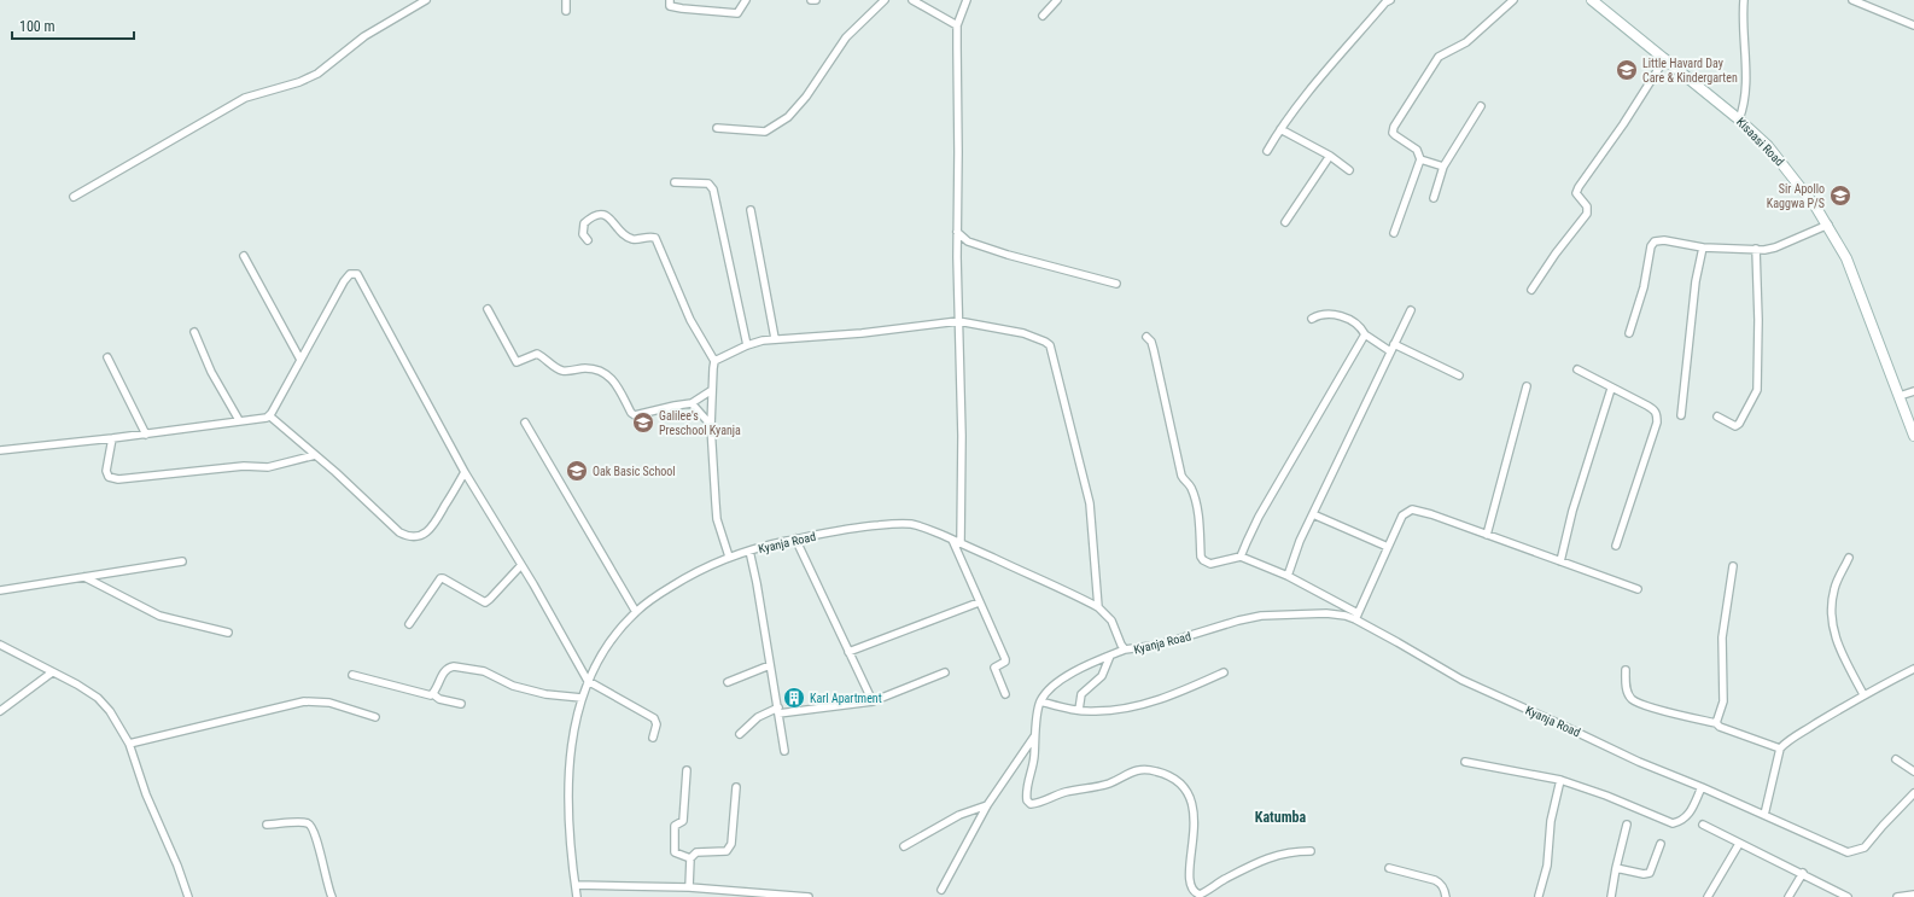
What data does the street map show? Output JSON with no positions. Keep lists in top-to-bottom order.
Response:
{
  "streets": {
    "main road": ["Kisaasi Road"],
    "street": ["Kyanja Road"]
  },
  "districts": ["Katumba"],
  "places": {
    "school or university": [
      "Little Havard Day Care & Kindergarten",
      "Sir Apollo Kaggwa P/S",
      "Galilee's Preschool Kyanja",
      "Oak Basic School"
    ],
    "building": ["Karl Apartment"]
  },
  "scale_bar": "100 m"
}
